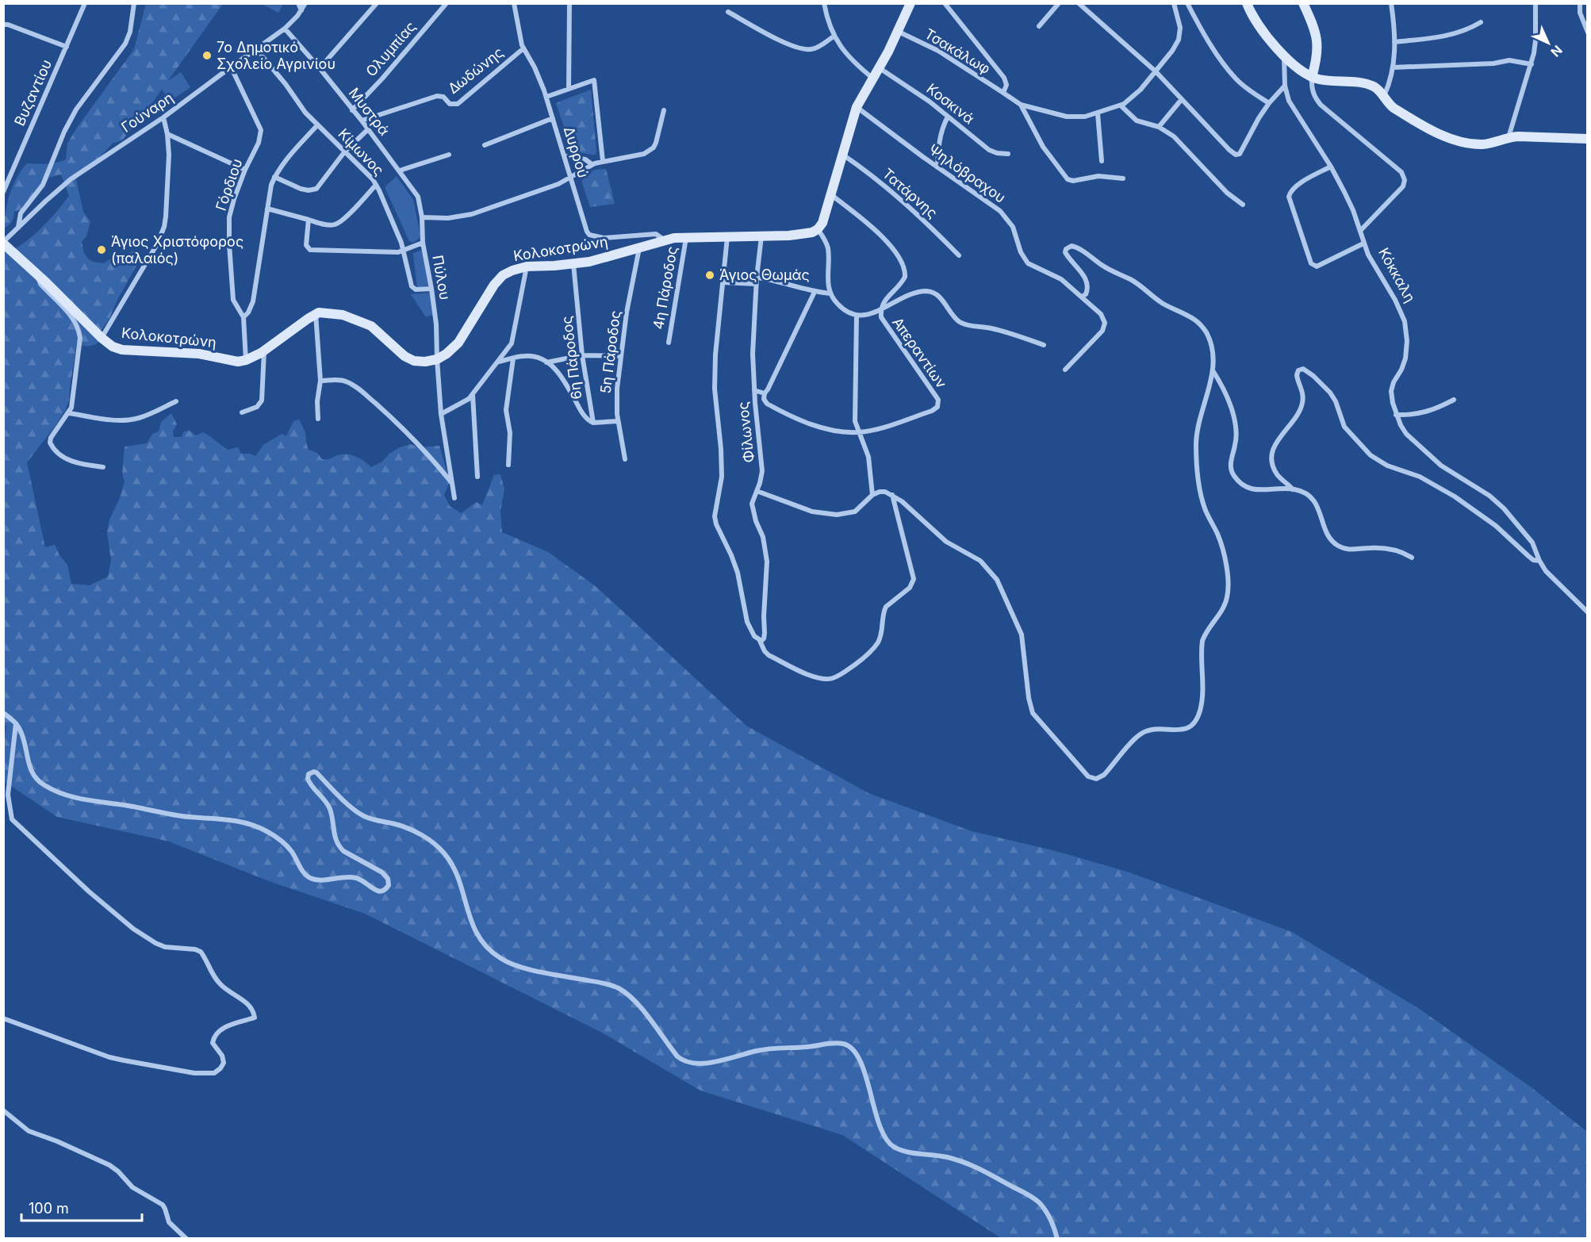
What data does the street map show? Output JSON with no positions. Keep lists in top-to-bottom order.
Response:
{
  "streets": {
    "street": [
      "Ολυμπίας",
      "Τσακάλωφ",
      "Δωδώνης",
      "Βυζαντίου",
      "Κοσκινά",
      "Μυστρά",
      "Γούναρη",
      "Κίμωνος",
      "Δυρρού",
      "Ψηλόβραχου",
      "Γόρδιου",
      "Τατάρνης",
      "Κολοκοτρώνη",
      "Κόκκαλη",
      "Πύλου",
      "4η Πάροδος",
      "5η Πάροδος",
      "Απεραντίων",
      "6η Πάροδος",
      "Φίλωνος"
    ]
  },
  "crossings": [
    ["Ολυμπίας", "Μυστρά"],
    ["Δωδώνης", "Μυστρά"],
    ["Δωδώνης", "Δυρρού"],
    ["Μυστρά", "Γούναρη"],
    ["Μυστρά", "Πύλου"],
    ["Γούναρη", "Κίμωνος"],
    ["Γούναρη", "Γόρδιου"],
    ["Γούναρη", "Κολοκοτρώνη"],
    ["Κίμωνος", "Γόρδιου"],
    ["Κίμωνος", "Πύλου"],
    ["Δυρρού", "Κολοκοτρώνη"],
    ["Γόρδιου", "Κολοκοτρώνη"],
    ["Κολοκοτρώνη", "Πύλου"],
    ["Κολοκοτρώνη", "4η Πάροδος"],
    ["Κολοκοτρώνη", "5η Πάροδος"],
    ["Κολοκοτρώνη", "6η Πάροδος"],
    ["Κολοκοτρώνη", "Φίλωνος"]
  ],
  "places": ["7ο Δημοτικό Σχολείο Αγρινίου", "Άγιος Χριστόφορος (παλαιός)", "Άγιος Θωμάς"],
  "scale_bar": "100 m",
  "north": "bottom right"
}
